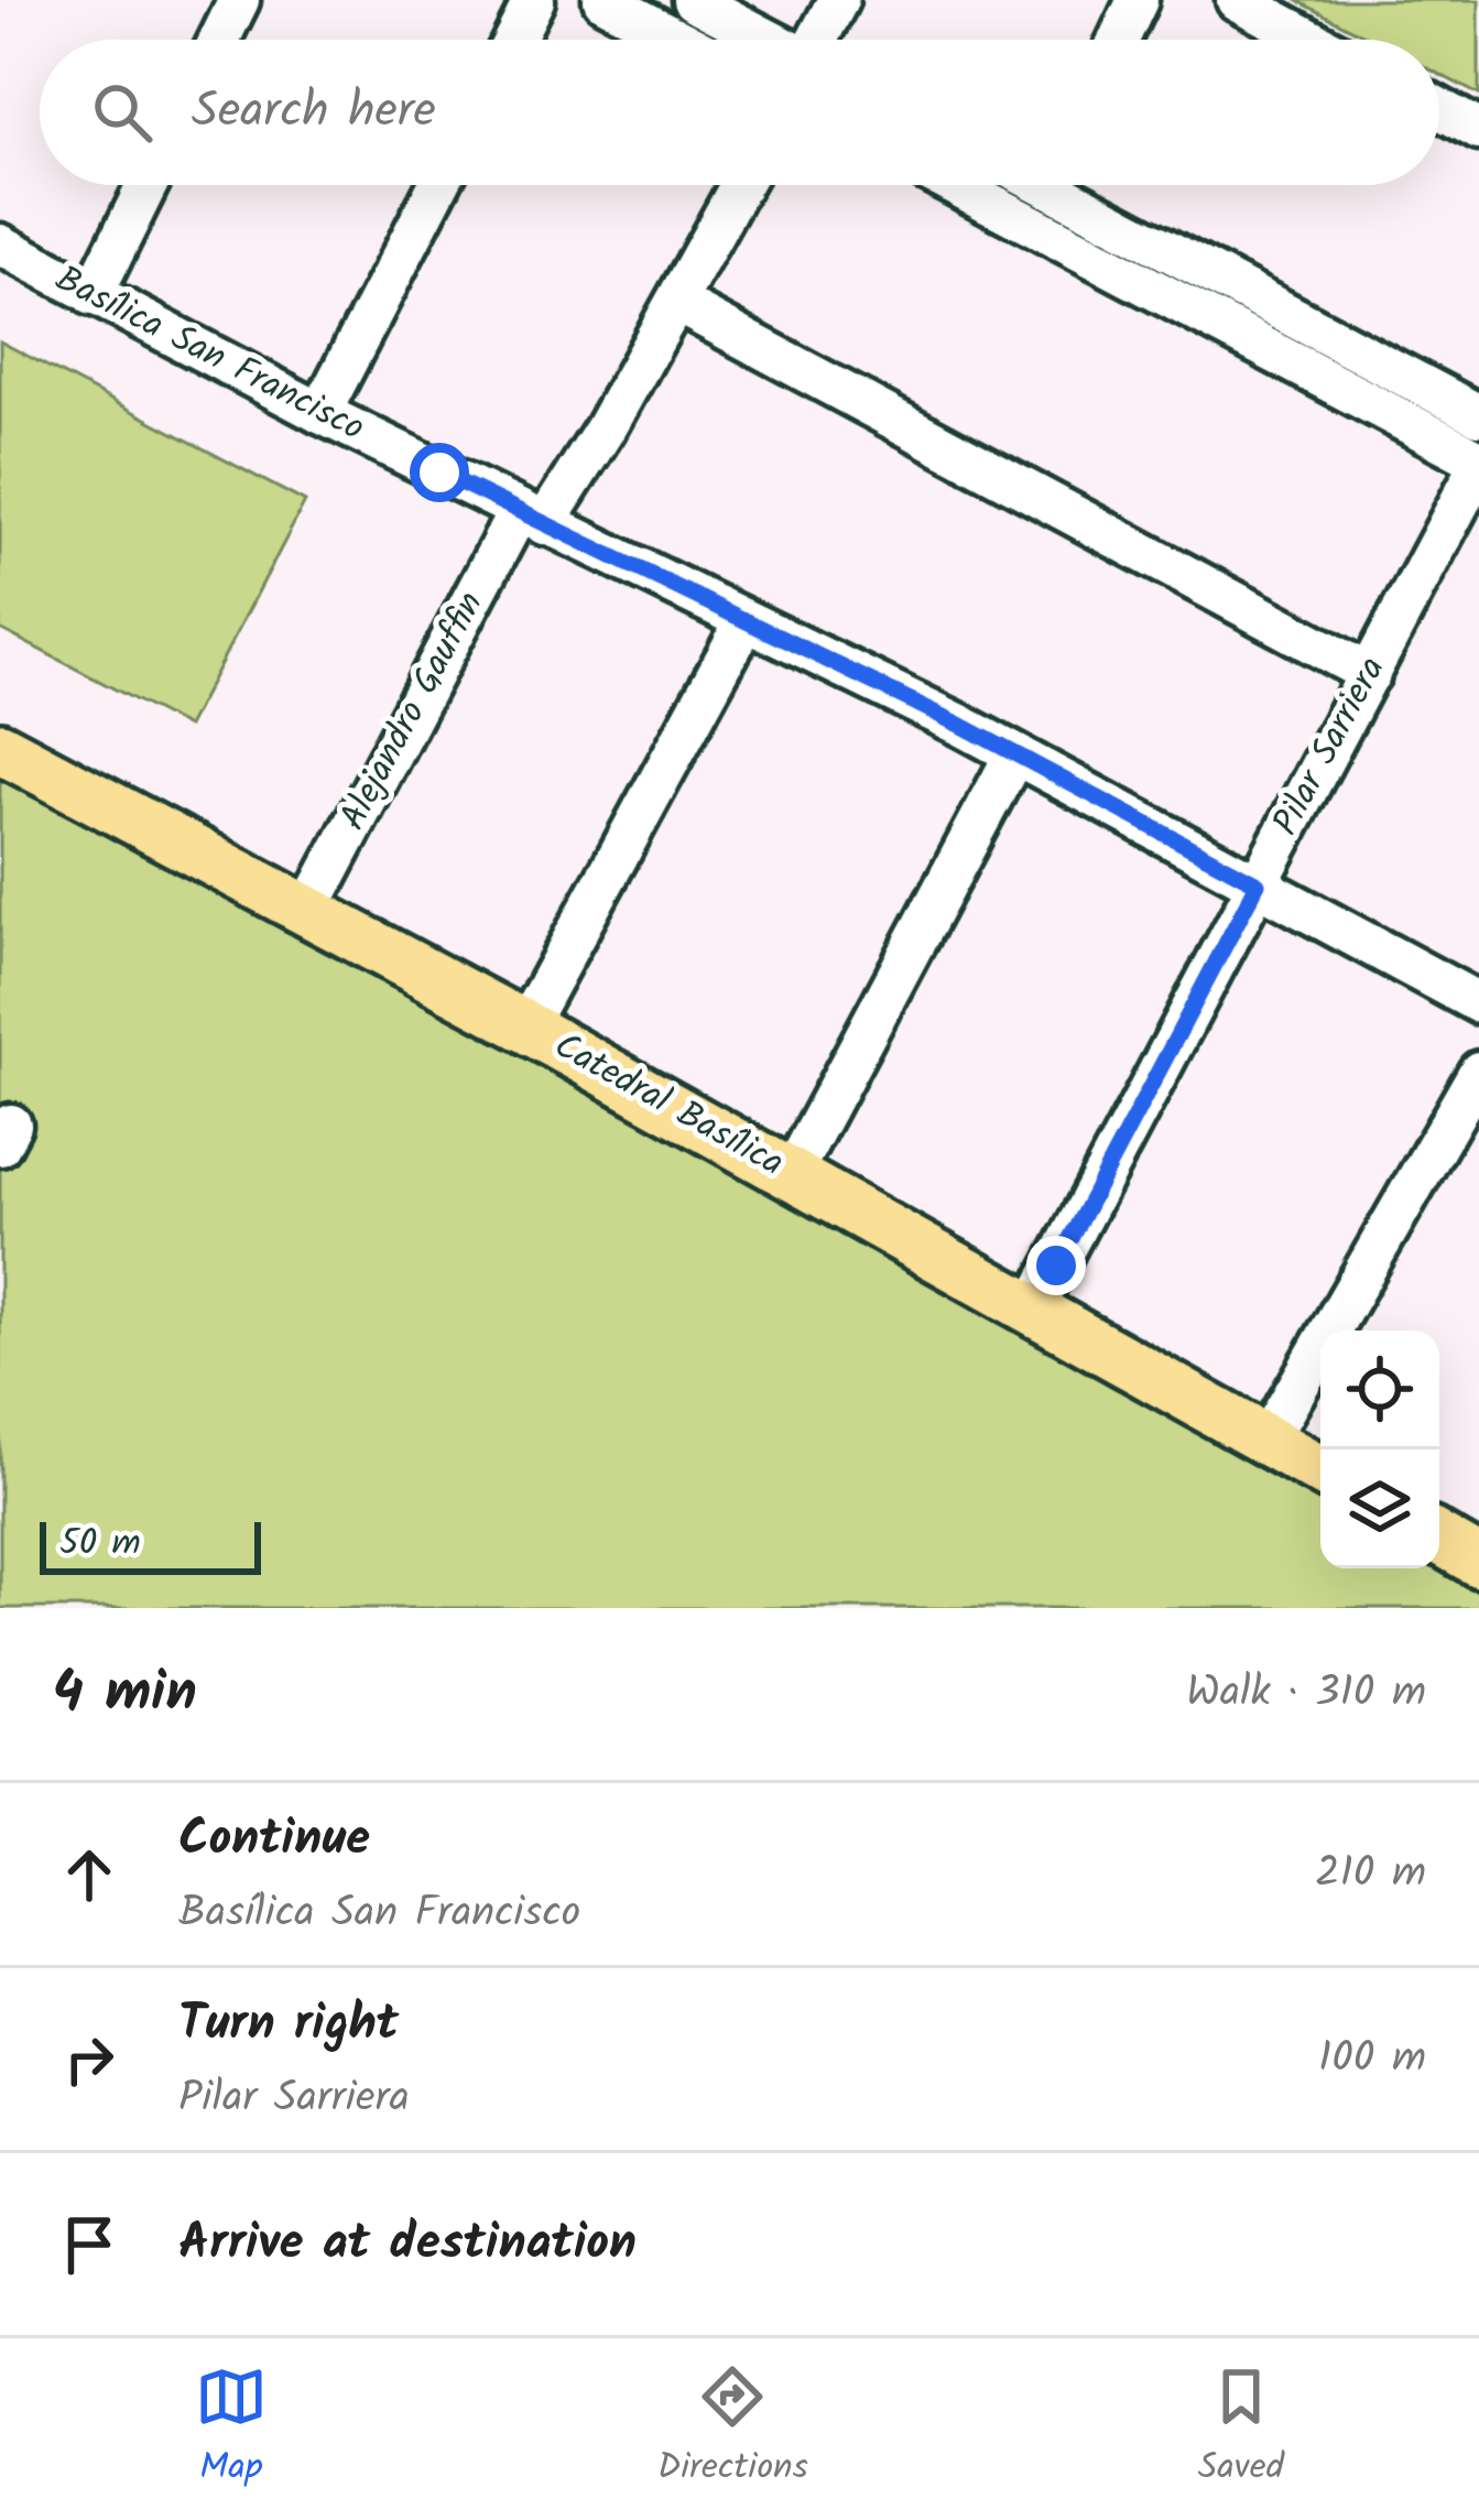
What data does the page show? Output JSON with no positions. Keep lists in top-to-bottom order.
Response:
{
  "streets": {
    "main road": ["Catedral Basílica"],
    "street": ["Basílica San Francisco", "Alejandro Gauffin", "Pilar Sarriera"]
  },
  "crossings": [
    ["Basílica San Francisco", "Alejandro Gauffin"],
    ["Basílica San Francisco", "Pilar Sarriera"],
    ["Alejandro Gauffin", "Catedral Basílica"],
    ["Pilar Sarriera", "Catedral Basílica"]
  ],
  "scale_bar": "50 m",
  "page": {
    "search": "Search here",
    "scale": "50 m",
    "heading": ["4 min", "Walk · 310 m"],
    "list": [
      ["Continue", "Basílica San Francisco", "210 m"],
      ["Turn right", "Pilar Sarriera", "100 m"],
      "Arrive at destination"
    ],
    "nav": ["Map", "Directions", "Saved"]
  }
}
